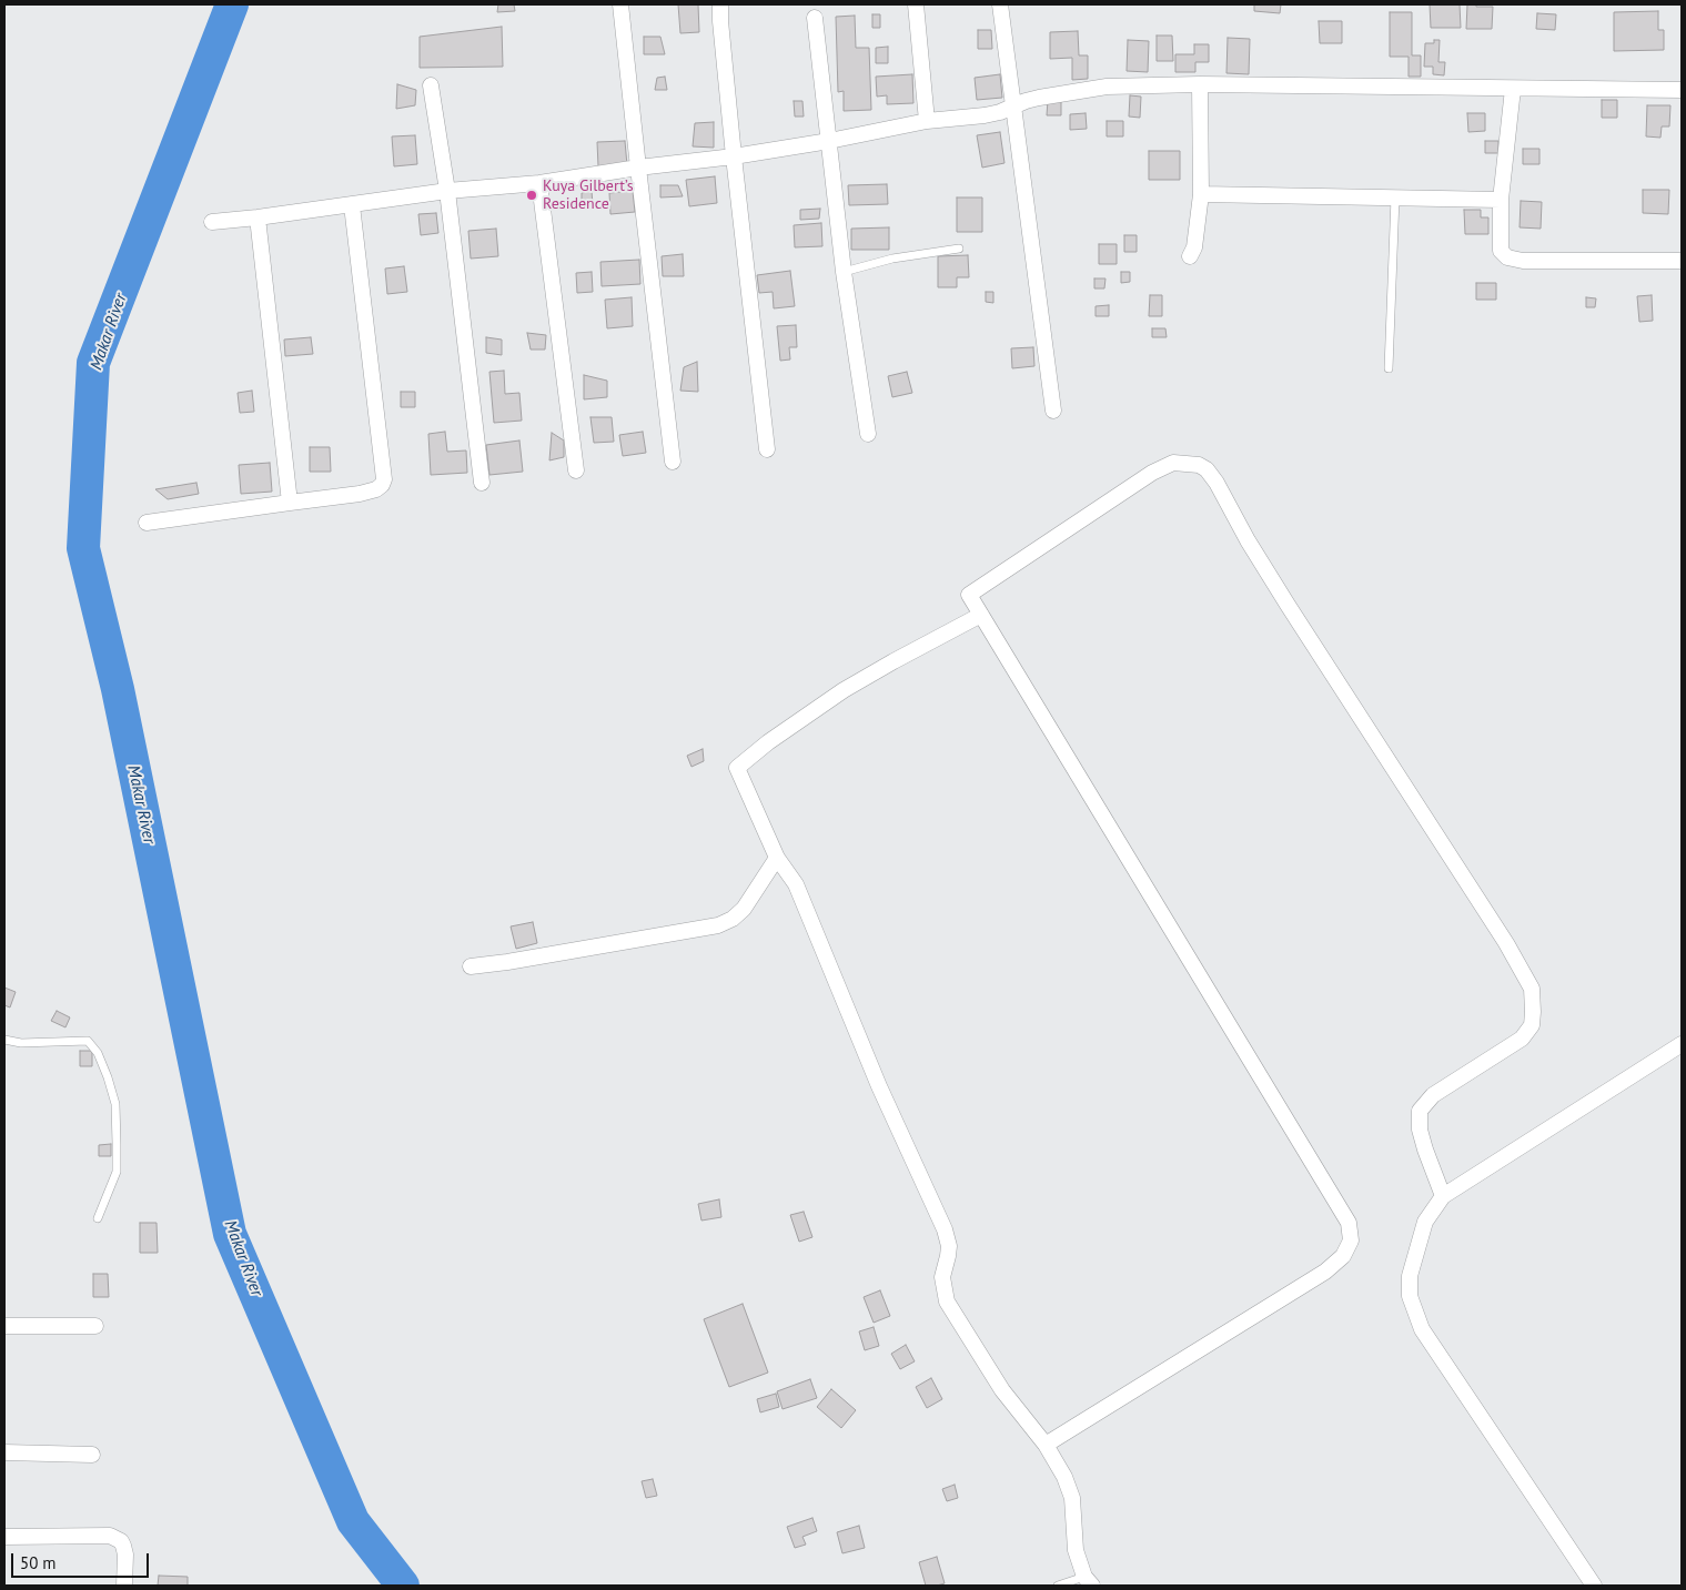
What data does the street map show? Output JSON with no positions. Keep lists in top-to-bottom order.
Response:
{
  "water": ["Makar River"],
  "places": ["Kuya Gilbert’s Residence"],
  "scale_bar": "50 m"
}
